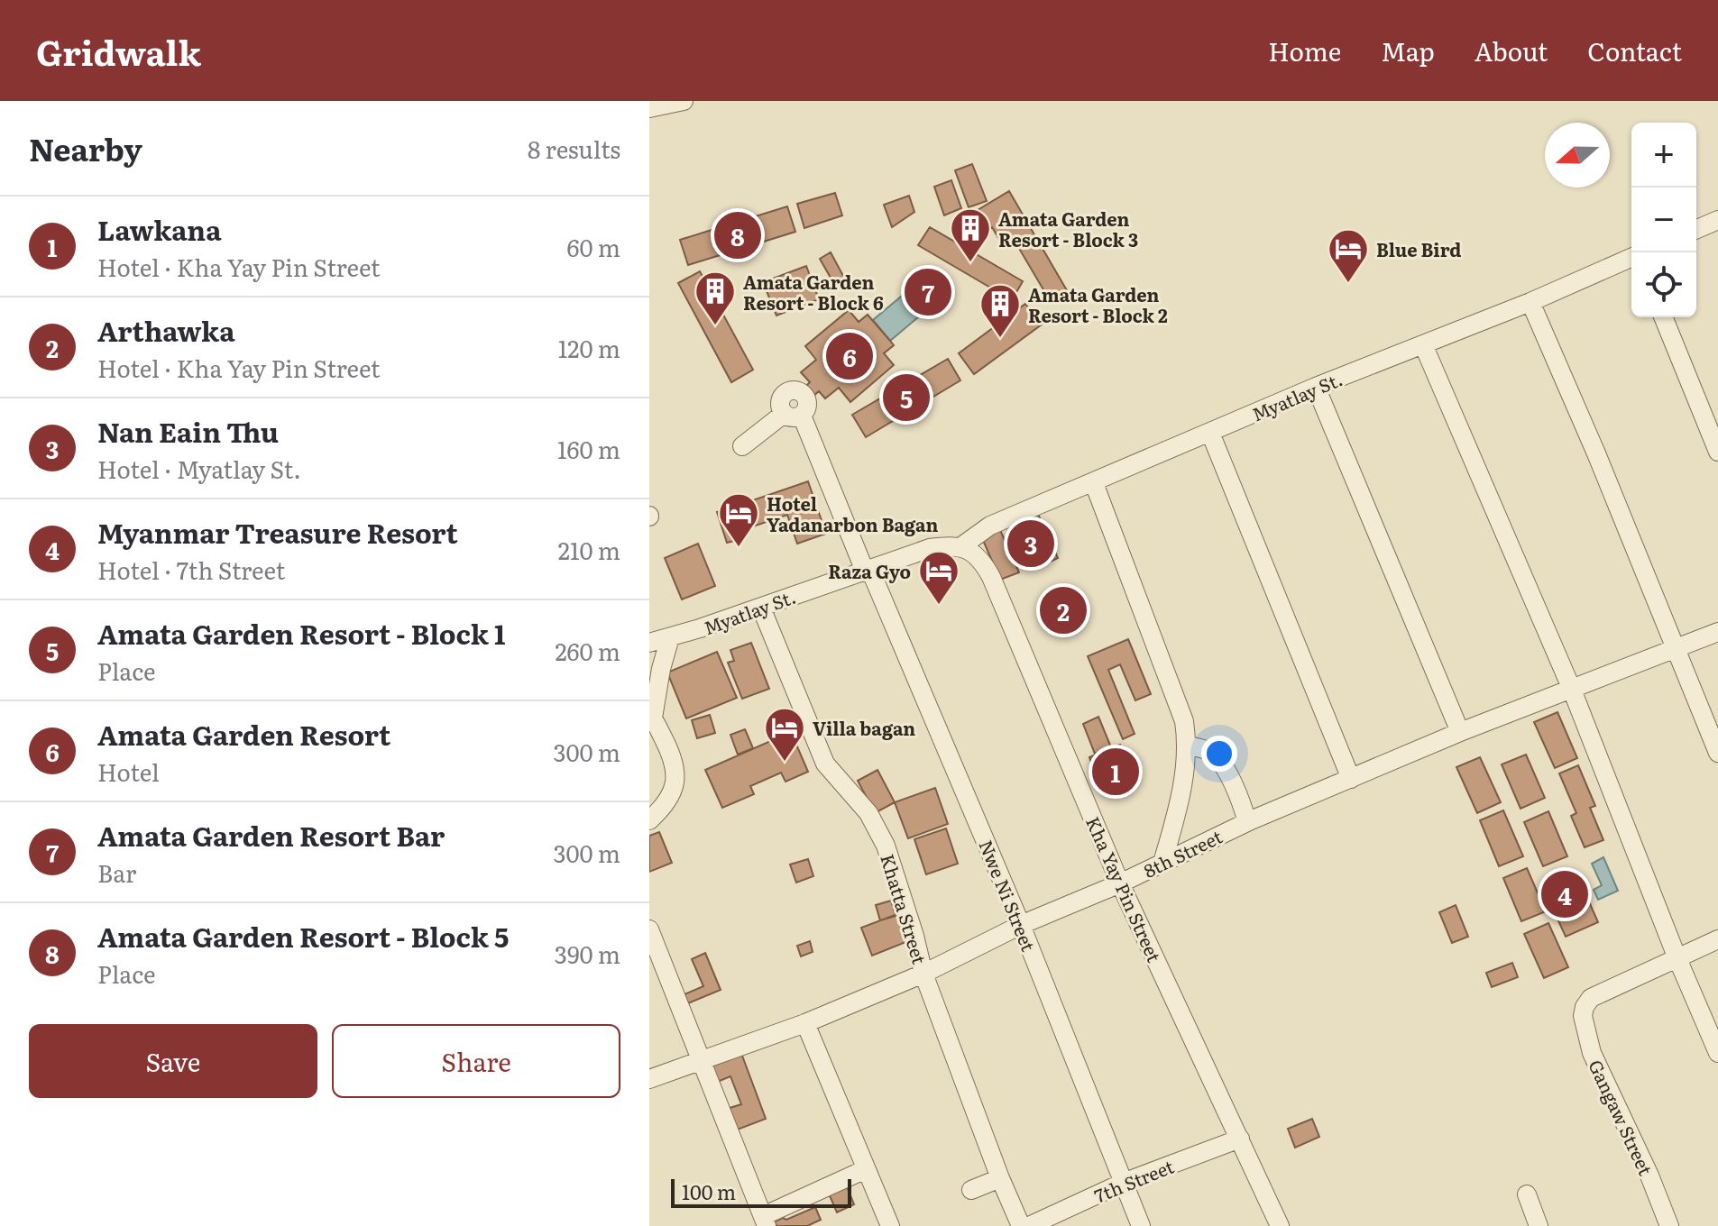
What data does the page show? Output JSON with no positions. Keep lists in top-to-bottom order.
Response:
{
  "streets": {
    "street": [
      "Myatlay St.",
      "8th Street",
      "Kha Yay Pin Street",
      "Nwe Ni Street",
      "Khatta Street",
      "Gangaw Street",
      "7th Street"
    ]
  },
  "crossings": [
    ["Myatlay St.", "Kha Yay Pin Street"],
    ["Myatlay St.", "Nwe Ni Street"],
    ["Myatlay St.", "Khatta Street"],
    ["8th Street", "Kha Yay Pin Street"],
    ["8th Street", "Nwe Ni Street"],
    ["8th Street", "Khatta Street"],
    ["Kha Yay Pin Street", "7th Street"],
    ["Nwe Ni Street", "7th Street"]
  ],
  "places": {
    "building": ["Amata Garden Resort - Block 3", "Amata Garden Resort - Block 6", "Amata Garden Resort - Block 2"],
    "hotel": [
      "Blue Bird",
      "Hotel Yadanarbon Bagan",
      "Raza Gyo",
      "Villa bagan"
    ]
  },
  "scale_bar": "100 m",
  "north": "left",
  "page": {
    "header": "Gridwalk",
    "nav": [
      "Home",
      "Map",
      "About",
      "Contact"
    ],
    "heading": ["Nearby", "8 results"],
    "map_buttons": ["+", "−"],
    "list": [
      {
        "mark": "1",
        "name": "Lawkana",
        "note": "Hotel · Kha Yay Pin Street",
        "value": "60 m"
      },
      {
        "mark": "2",
        "name": "Arthawka",
        "note": "Hotel · Kha Yay Pin Street",
        "value": "120 m"
      },
      {
        "mark": "3",
        "name": "Nan Eain Thu",
        "note": "Hotel · Myatlay St.",
        "value": "160 m"
      },
      {
        "mark": "4",
        "name": "Myanmar Treasure Resort",
        "note": "Hotel · 7th Street",
        "value": "210 m"
      },
      {
        "mark": "5",
        "name": "Amata Garden Resort - Block 1",
        "note": "Place",
        "value": "260 m"
      },
      {
        "mark": "6",
        "name": "Amata Garden Resort",
        "note": "Hotel",
        "value": "300 m"
      },
      {
        "mark": "7",
        "name": "Amata Garden Resort Bar",
        "note": "Bar",
        "value": "300 m"
      },
      {
        "mark": "8",
        "name": "Amata Garden Resort - Block 5",
        "note": "Place",
        "value": "390 m"
      }
    ],
    "pins": [
      "8",
      "7",
      "6",
      "5",
      "3",
      "2",
      "1",
      "4"
    ],
    "buttons": ["Save", "Share"],
    "scale": "100 m"
  }
}
